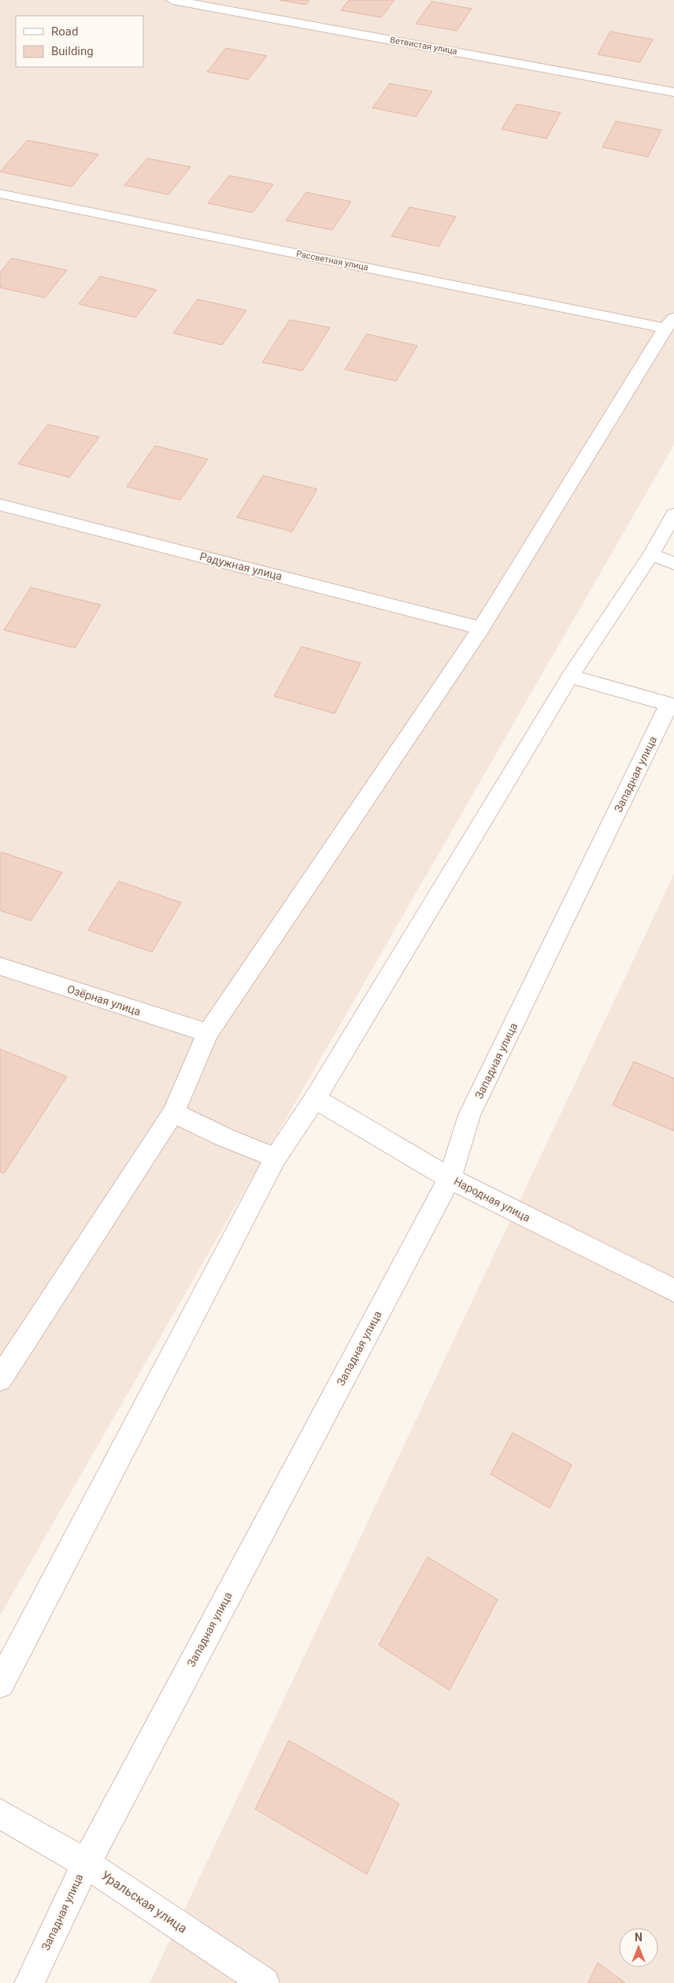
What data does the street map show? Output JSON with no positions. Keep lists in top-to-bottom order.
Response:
{
  "streets": {
    "street": [
      "Ветвистая улица",
      "Рассветная улица",
      "Радужная улица",
      "Западная улица",
      "Озёрная улица",
      "Народная улица",
      "Уральская улица"
    ]
  },
  "crossings": [
    ["Западная улица", "Народная улица"],
    ["Западная улица", "Уральская улица"]
  ],
  "legend": ["Road", "Building"],
  "north": "top"
}
